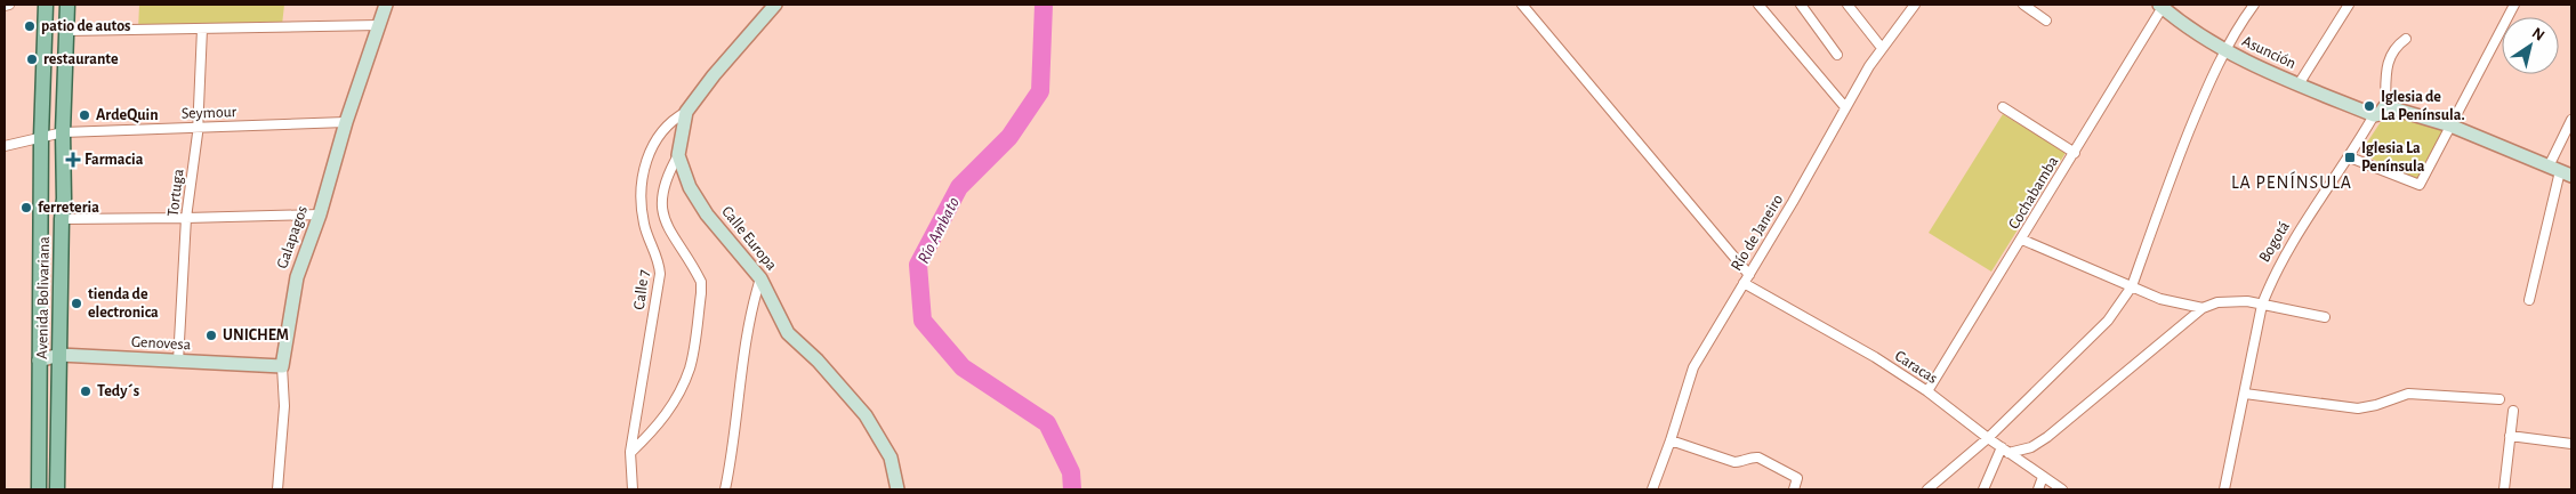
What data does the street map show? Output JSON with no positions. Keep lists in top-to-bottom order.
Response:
{
  "streets": {
    "main road": ["Avenida Bolivariana"],
    "street": [
      "Asunción",
      "Seymour",
      "Tortuga",
      "Cochabamba",
      "Río de Janeiro",
      "Galapagos",
      "Calle Europa",
      "Bogotá",
      "Calle 7",
      "Genovesa",
      "Caracas"
    ]
  },
  "crossings": [
    ["Asunción", "Cochabamba"],
    ["Asunción", "Bogotá"],
    ["Seymour", "Tortuga"],
    ["Seymour", "Galapagos"],
    ["Seymour", "Avenida Bolivariana"],
    ["Tortuga", "Genovesa"],
    ["Cochabamba", "Caracas"],
    ["Río de Janeiro", "Caracas"],
    ["Galapagos", "Genovesa"],
    ["Avenida Bolivariana", "Genovesa"]
  ],
  "districts": ["LA PENÍNSULA"],
  "water": ["Río Ambato"],
  "places": {
    "other": [
      "patio de autos",
      "restaurante",
      "Iglesia de La Península.",
      "ArdeQuin",
      "ferreteria",
      "tienda de electronica",
      "UNICHEM",
      "Tedy´s"
    ],
    "transit": ["Iglesia La Península"],
    "health": ["Farmacia"]
  },
  "north": "top right"
}
